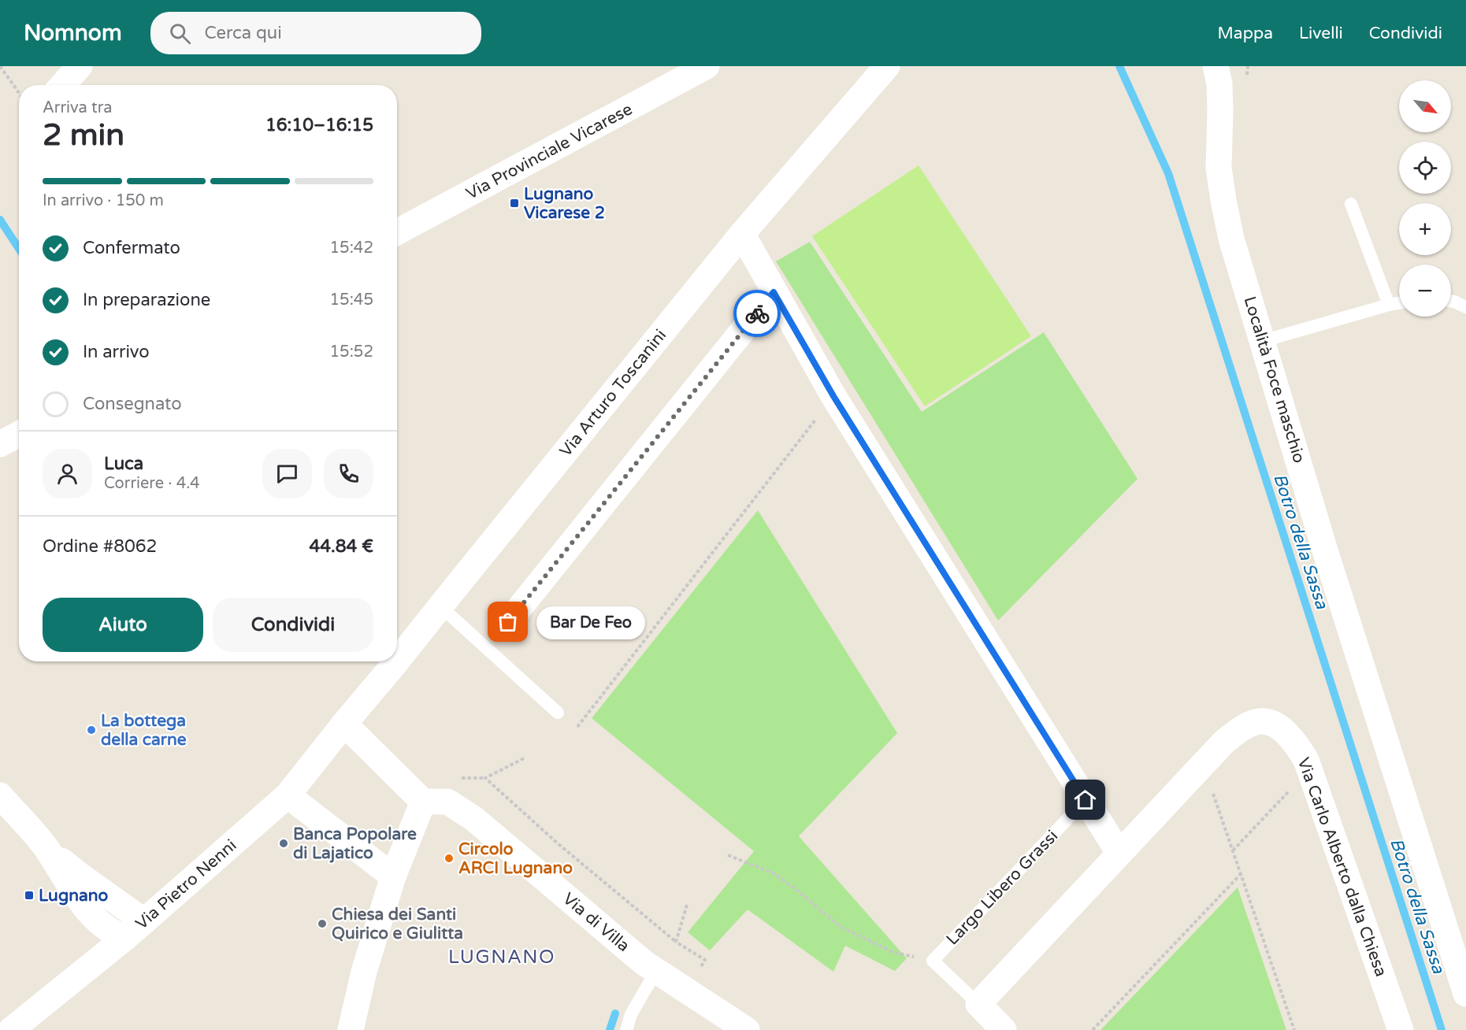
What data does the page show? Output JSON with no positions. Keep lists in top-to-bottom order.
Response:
{
  "streets": {
    "street": [
      "Via Provinciale Vicarese",
      "Località Foce maschio",
      "Via Arturo Toscanini",
      "Via Carlo Alberto dalla Chiesa",
      "Via Pietro Nenni",
      "Via di Villa"
    ],
    "lane": ["Largo Libero Grassi"]
  },
  "crossings": [
    ["Via Arturo Toscanini", "Via Pietro Nenni"]
  ],
  "districts": ["LUGNANO"],
  "water": ["Botro della Sassa"],
  "places": {
    "transit": ["Lugnano Vicarese 2", "Lugnano"],
    "other": [
      "Bar De Feo",
      "La bottega della carne",
      "Banca Popolare di Lajatico",
      "Circolo ARCI Lugnano",
      "Chiesa dei Santi Quirico e Giulitta"
    ]
  },
  "north": "bottom right",
  "page": {
    "header": "Nomnom",
    "search": "Cerca qui",
    "nav": ["Mappa", "Livelli", "Condividi"],
    "map_buttons": ["+", "−"],
    "heading": ["2 min", "Arriva tra", "16:10–16:15"],
    "panel": [
      "Luca",
      "Corriere · 4.4",
      "Ordine #8062",
      "44.84 €"
    ],
    "bar": "In arrivo · 150 m",
    "list": [
      ["Confermato", "15:42"],
      ["In preparazione", "15:45"],
      ["In arrivo", "15:52"],
      "Consegnato"
    ],
    "buttons": ["Aiuto", "Condividi"],
    "bubble": "Bar De Feo"
  }
}
